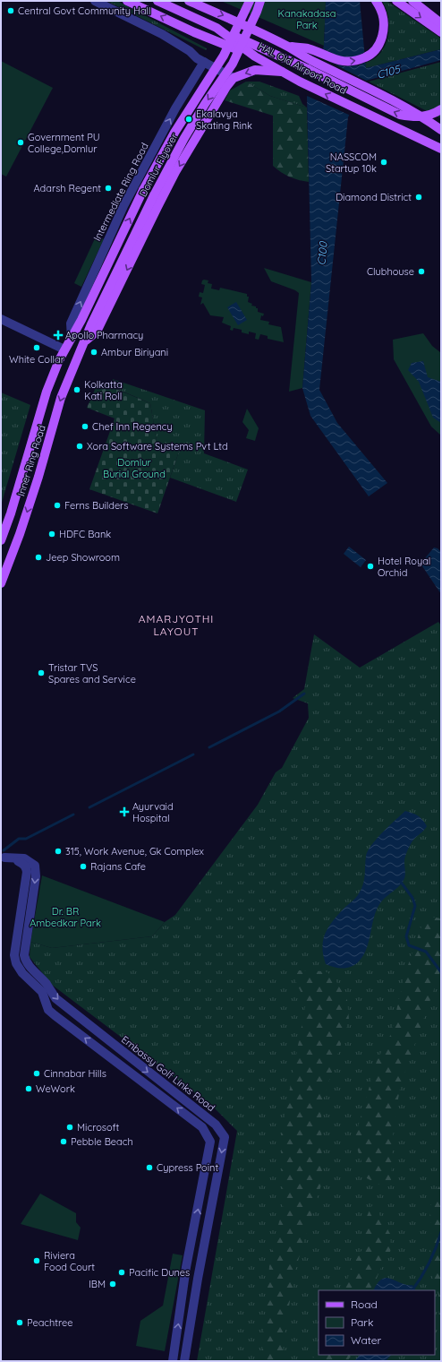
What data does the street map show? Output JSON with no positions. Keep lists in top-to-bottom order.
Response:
{
  "streets": {
    "main road": ["HAL Old Airport Road", "Domlur Flyover", "Inner Ring Road"],
    "street": ["Intermediate Ring Road", "Embassy Golf Links Road"]
  },
  "crossings": [
    ["Domlur Flyover", "Intermediate Ring Road"],
    ["Domlur Flyover", "Inner Ring Road"],
    ["Intermediate Ring Road", "Inner Ring Road"]
  ],
  "one_way": ["Intermediate Ring Road", "Embassy Golf Links Road"],
  "districts": ["AMARJYOTHI LAYOUT"],
  "water": ["C105", "C100"],
  "parks": ["Kanakadasa Park", "Domlur Burial Ground", "Dr. BR Ambedkar Park"],
  "places": {
    "other": [
      "Central Govt Community Hall",
      "Ekalavya Skating Rink",
      "Government PU College,Domlur",
      "NASSCOM Startup 10k",
      "Adarsh Regent",
      "Diamond District",
      "Clubhouse",
      "White Collar",
      "Ambur Biriyani",
      "Kolkatta Kati Roll",
      "Chef Inn Regency",
      "Xora Software Systems Pvt Ltd",
      "Ferns Builders",
      "HDFC Bank",
      "Jeep Showroom",
      "Hotel Royal Orchid",
      "Tristar TVS Spares and Service",
      "315, Work Avenue, Gk Complex",
      "Rajans Cafe",
      "Cinnabar Hills",
      "WeWork",
      "Microsoft",
      "Pebble Beach",
      "Cypress Point",
      "Riviera Food Court",
      "Pacific Dunes",
      "IBM",
      "Peachtree"
    ],
    "health": ["Apollo Pharmacy", "Ayurvaid Hospital"]
  },
  "legend": ["Road", "Park", "Water"]
}
